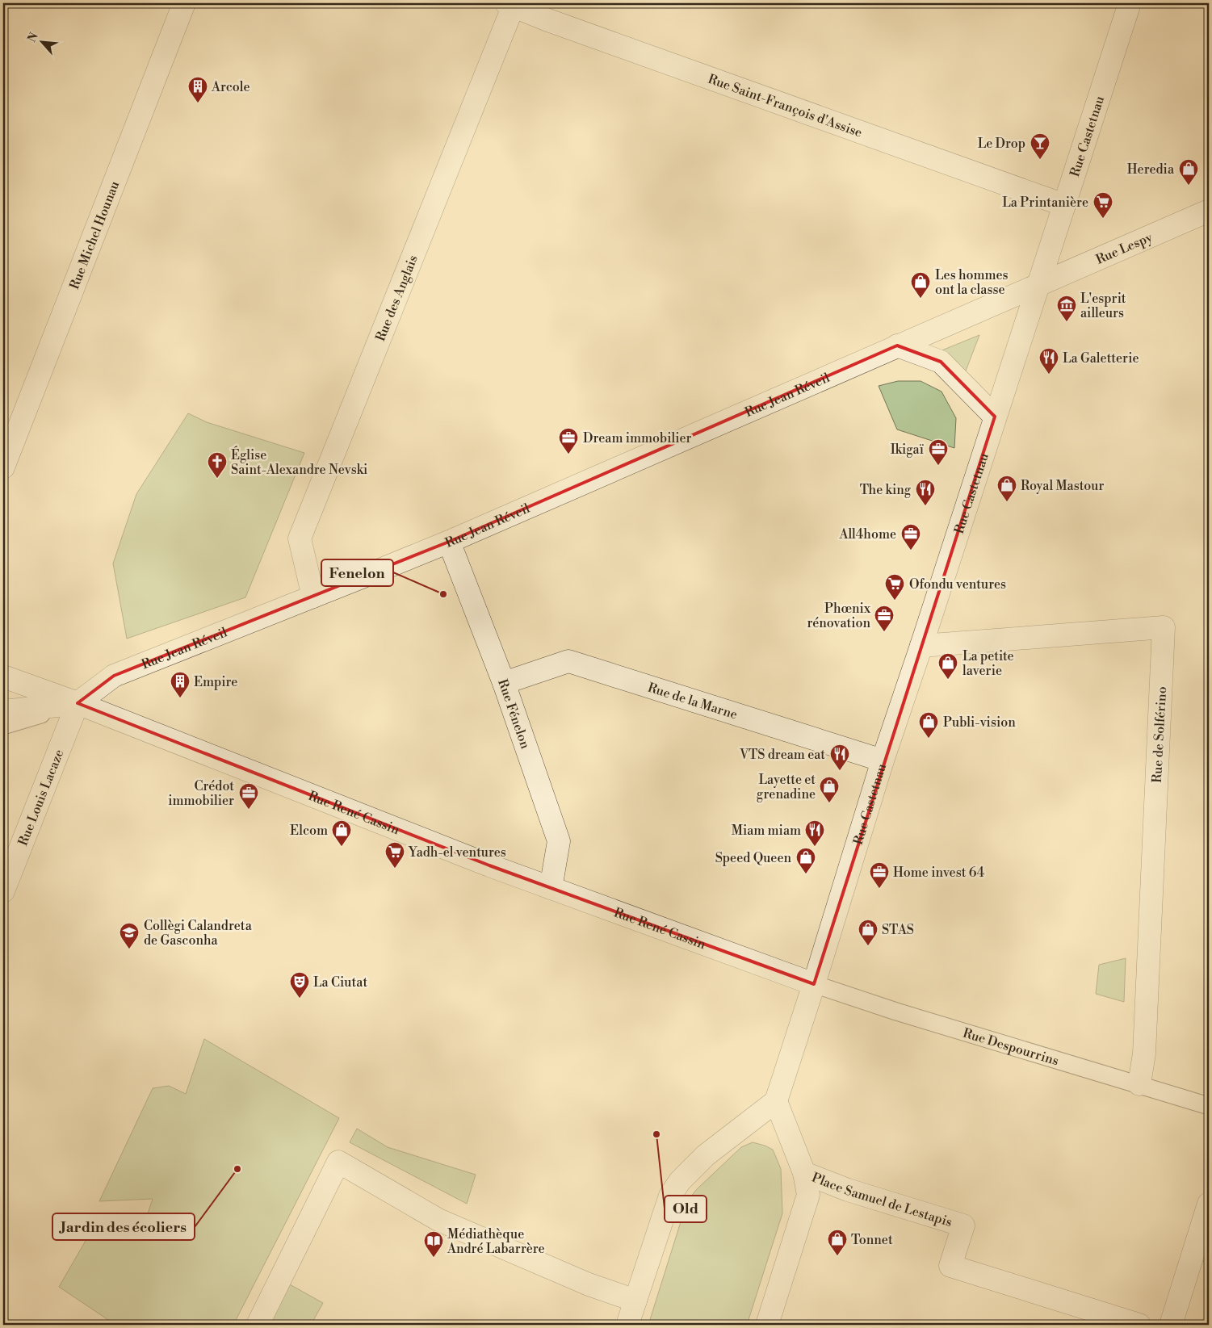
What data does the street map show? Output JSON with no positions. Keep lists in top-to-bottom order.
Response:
{
  "streets": {
    "street": [
      "Rue Saint-François d'Assise",
      "Rue Castetnau",
      "Rue Michel Hounau",
      "Rue Lespy",
      "Rue des Anglais",
      "Rue Jean Réveil",
      "Rue de la Marne",
      "Rue Fénelon",
      "Rue de Solférino",
      "Rue Louis Lacaze",
      "Rue René Cassin",
      "Place Samuel de Lestapis"
    ],
    "lane": ["Rue Despourrins"]
  },
  "crossings": [
    ["Rue Saint-François d'Assise", "Rue Castetnau"],
    ["Rue Saint-François d'Assise", "Rue des Anglais"],
    ["Rue Castetnau", "Rue Lespy"],
    ["Rue Castetnau", "Rue Jean Réveil"],
    ["Rue Castetnau", "Rue de la Marne"],
    ["Rue Castetnau", "Rue de Solférino"],
    ["Rue Castetnau", "Rue René Cassin"],
    ["Rue Castetnau", "Rue Despourrins"],
    ["Rue Lespy", "Rue Jean Réveil"],
    ["Rue des Anglais", "Rue Jean Réveil"],
    ["Rue Jean Réveil", "Rue Fénelon"],
    ["Rue Jean Réveil", "Rue Louis Lacaze"],
    ["Rue Jean Réveil", "Rue René Cassin"],
    ["Rue de la Marne", "Rue Fénelon"],
    ["Rue Fénelon", "Rue René Cassin"],
    ["Rue de Solférino", "Rue Despourrins"],
    ["Rue Louis Lacaze", "Rue René Cassin"],
    ["Rue René Cassin", "Rue Despourrins"]
  ],
  "places": {
    "building": ["Arcole", "Empire"],
    "bar": ["Le Drop"],
    "shop": [
      "Heredia",
      "Les hommes ont la classe",
      "Royal Mastour",
      "La petite laverie",
      "Publi-vision",
      "Layette et grenadine",
      "Elcom",
      "Speed Queen",
      "STAS",
      "Tonnet"
    ],
    "supermarket": ["La Printanière", "Ofondu ventures", "Yadh-el ventures"],
    "museum": ["L'esprit ailleurs"],
    "restaurant": [
      "La Galetterie",
      "The king",
      "VTS dream eat",
      "Miam miam"
    ],
    "office": [
      "Dream immobilier",
      "Ikigaï",
      "All4home",
      "Phœnix rénovation",
      "Crédot immobilier",
      "Home invest 64"
    ],
    "church": ["Église Saint-Alexandre Nevski"],
    "other": ["Fenelon", "Old", "Jardin des écoliers"],
    "school or university": ["Collègi Calandreta de Gasconha"],
    "theatre": ["La Ciutat"],
    "library": ["Médiathèque André Labarrère"]
  },
  "north": "top left"
}
